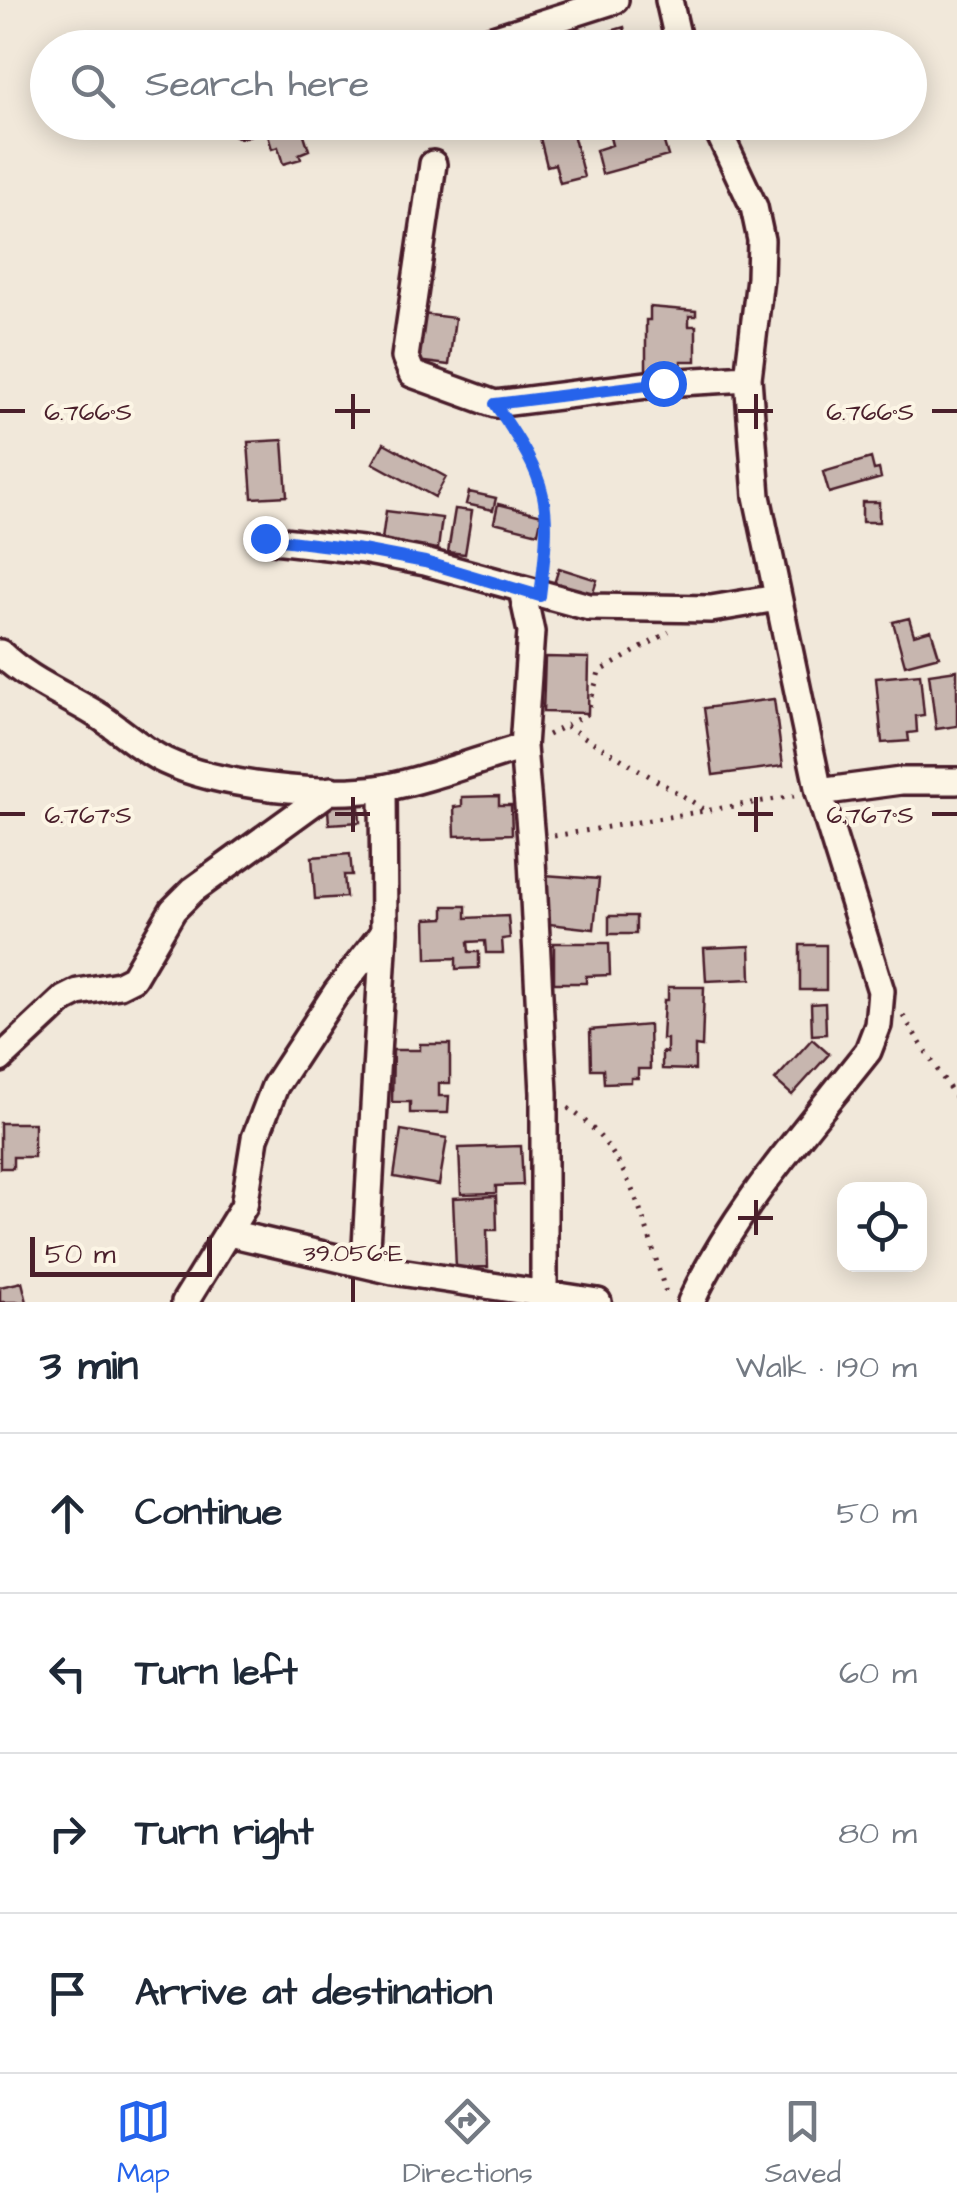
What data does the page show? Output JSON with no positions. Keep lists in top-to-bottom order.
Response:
{
  "scale_bar": "50 m",
  "page": {
    "search": "Search here",
    "scale": "50 m",
    "heading": ["3 min", "Walk · 190 m"],
    "list": [
      ["Continue", "50 m"],
      ["Turn left", "60 m"],
      ["Turn right", "80 m"],
      "Arrive at destination"
    ],
    "nav": ["Map", "Directions", "Saved"]
  },
  "coordinates": ["6.766°S", "6.767°S", "39.056°E"]
}
